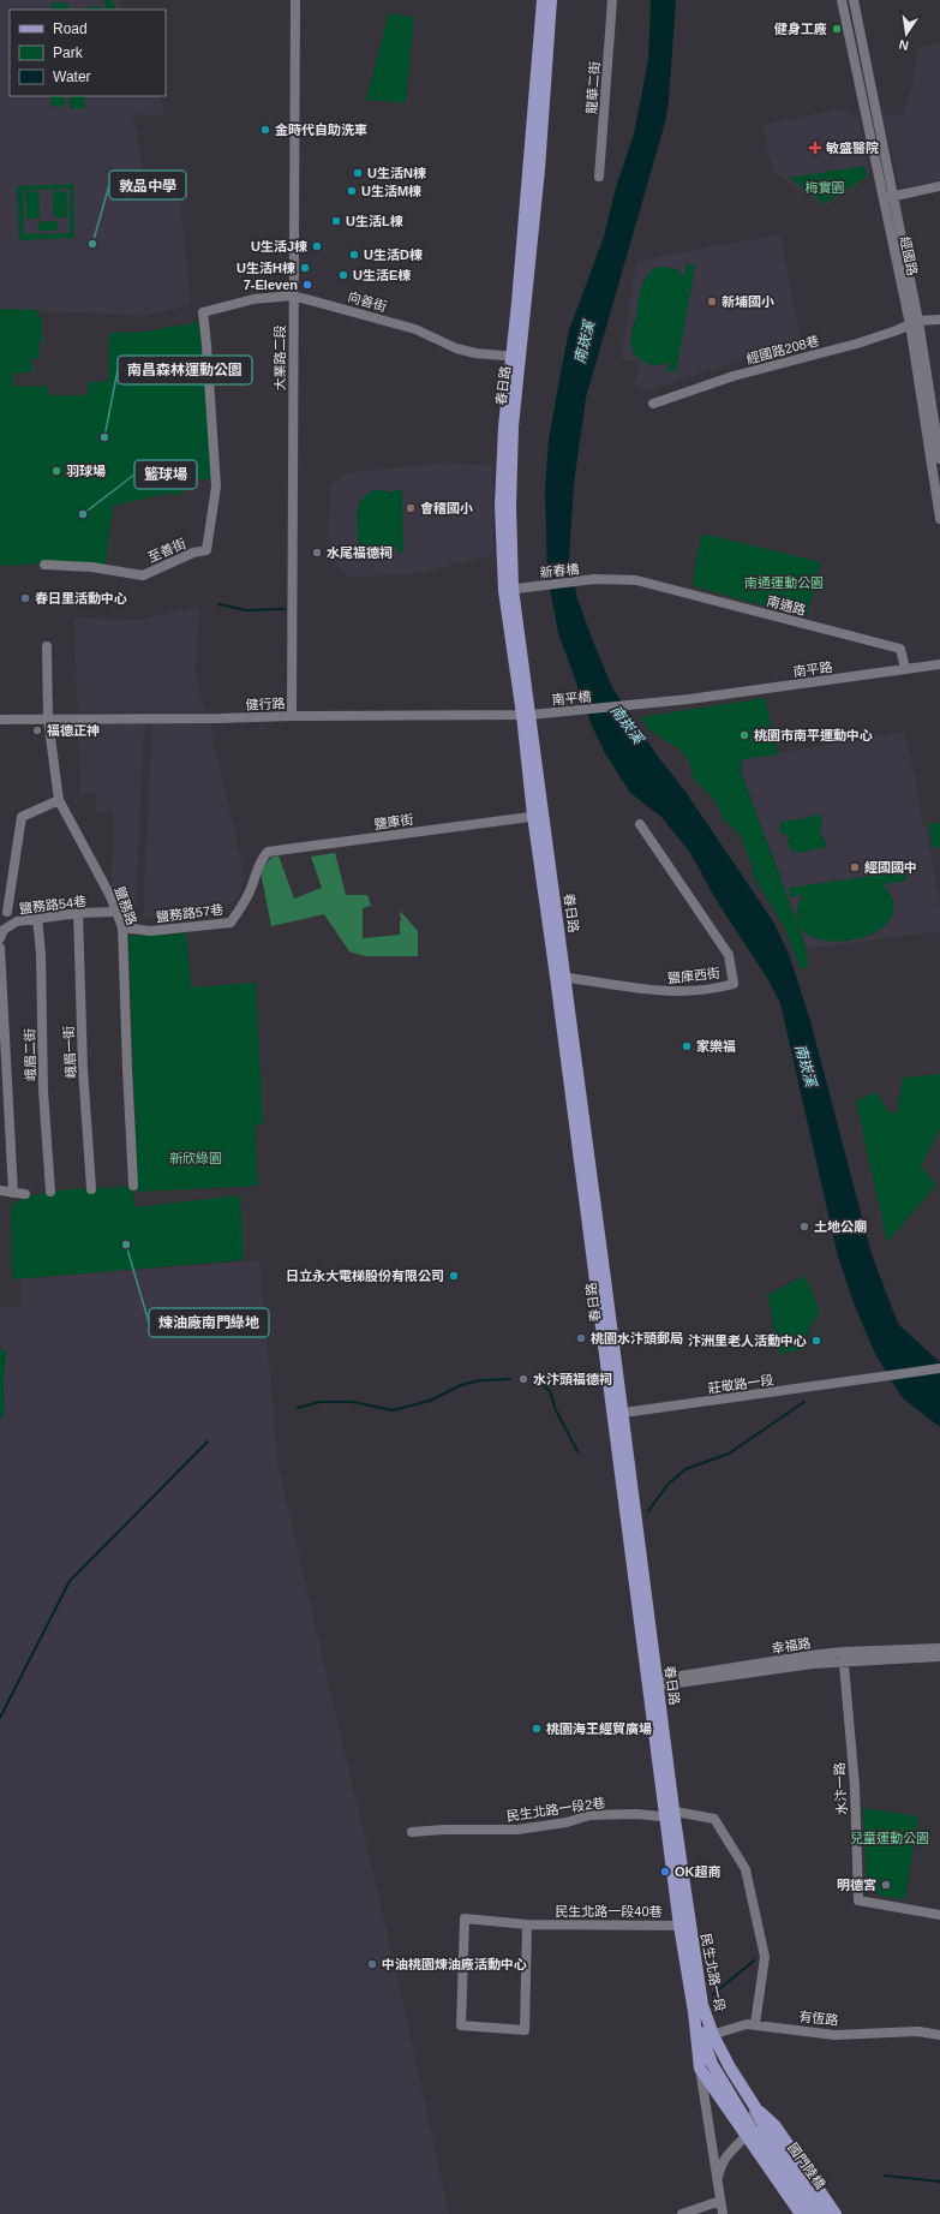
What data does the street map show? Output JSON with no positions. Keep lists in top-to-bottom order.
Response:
{
  "streets": {
    "main road": ["春日路", "民生北路一段", "國門陸橋"],
    "street": [
      "龍華二街",
      "經國路",
      "向善街",
      "經國路208巷",
      "大業路二段",
      "至善街",
      "新春橋",
      "南通路",
      "南平路",
      "南平橋",
      "健行路",
      "鹽庫街",
      "鹽務路54巷",
      "鹽務路",
      "鹽務路57巷",
      "鹽庫西街",
      "峨眉一街",
      "峨眉二街",
      "莊敬路一段",
      "幸福路",
      "水汴一路",
      "民生北路一段2巷",
      "民生北路一段40巷",
      "有恆路"
    ]
  },
  "crossings": [
    ["經國路", "經國路208巷"],
    ["向善街", "大業路二段"],
    ["向善街", "春日路"],
    ["向善街", "至善街"],
    ["大業路二段", "健行路"],
    ["春日路", "新春橋"],
    ["春日路", "南平橋"],
    ["春日路", "健行路"],
    ["春日路", "鹽庫街"],
    ["春日路", "鹽庫西街"],
    ["春日路", "莊敬路一段"],
    ["春日路", "幸福路"],
    ["春日路", "民生北路一段2巷"],
    ["春日路", "民生北路一段"],
    ["新春橋", "南通路"],
    ["南通路", "南平路"],
    ["南平路", "南平橋"],
    ["南平橋", "健行路"],
    ["健行路", "鹽務路"],
    ["鹽庫街", "鹽務路57巷"],
    ["鹽務路54巷", "鹽務路"],
    ["鹽務路54巷", "峨眉一街"],
    ["鹽務路54巷", "峨眉二街"],
    ["鹽務路", "鹽務路57巷"],
    ["幸福路", "水汴一路"],
    ["民生北路一段2巷", "民生北路一段"],
    ["民生北路一段2巷", "有恆路"],
    ["民生北路一段40巷", "民生北路一段"],
    ["民生北路一段", "有恆路"]
  ],
  "water": ["南崁溪"],
  "parks": [
    "梅實園",
    "南通運動公園",
    "新欣綠園",
    "兒童運動公園"
  ],
  "places": {
    "other": [
      "健身工廠",
      "金時代自助洗車",
      "U生活N棟",
      "U生活M棟",
      "U生活L棟",
      "敦品中學",
      "U生活J棟",
      "U生活D棟",
      "U生活H棟",
      "U生活E棟",
      "7-Eleven",
      "新埔國小",
      "南昌森林運動公園",
      "羽球場",
      "會稽國小",
      "籃球場",
      "水尾福德祠",
      "春日里活動中心",
      "福德正神",
      "桃園市南平運動中心",
      "經國國中",
      "家樂福",
      "土地公廟",
      "煉油廠南門綠地",
      "日立永大電梯股份有限公司",
      "桃園水汴頭郵局",
      "汴洲里老人活動中心",
      "水汴頭福德祠",
      "桃園海王經貿廣場",
      "OK超商",
      "明德宮",
      "中油桃園煉油廠活動中心"
    ],
    "health": ["敏盛醫院"]
  },
  "legend": ["Road", "Park", "Water"],
  "north": "bottom"
}
